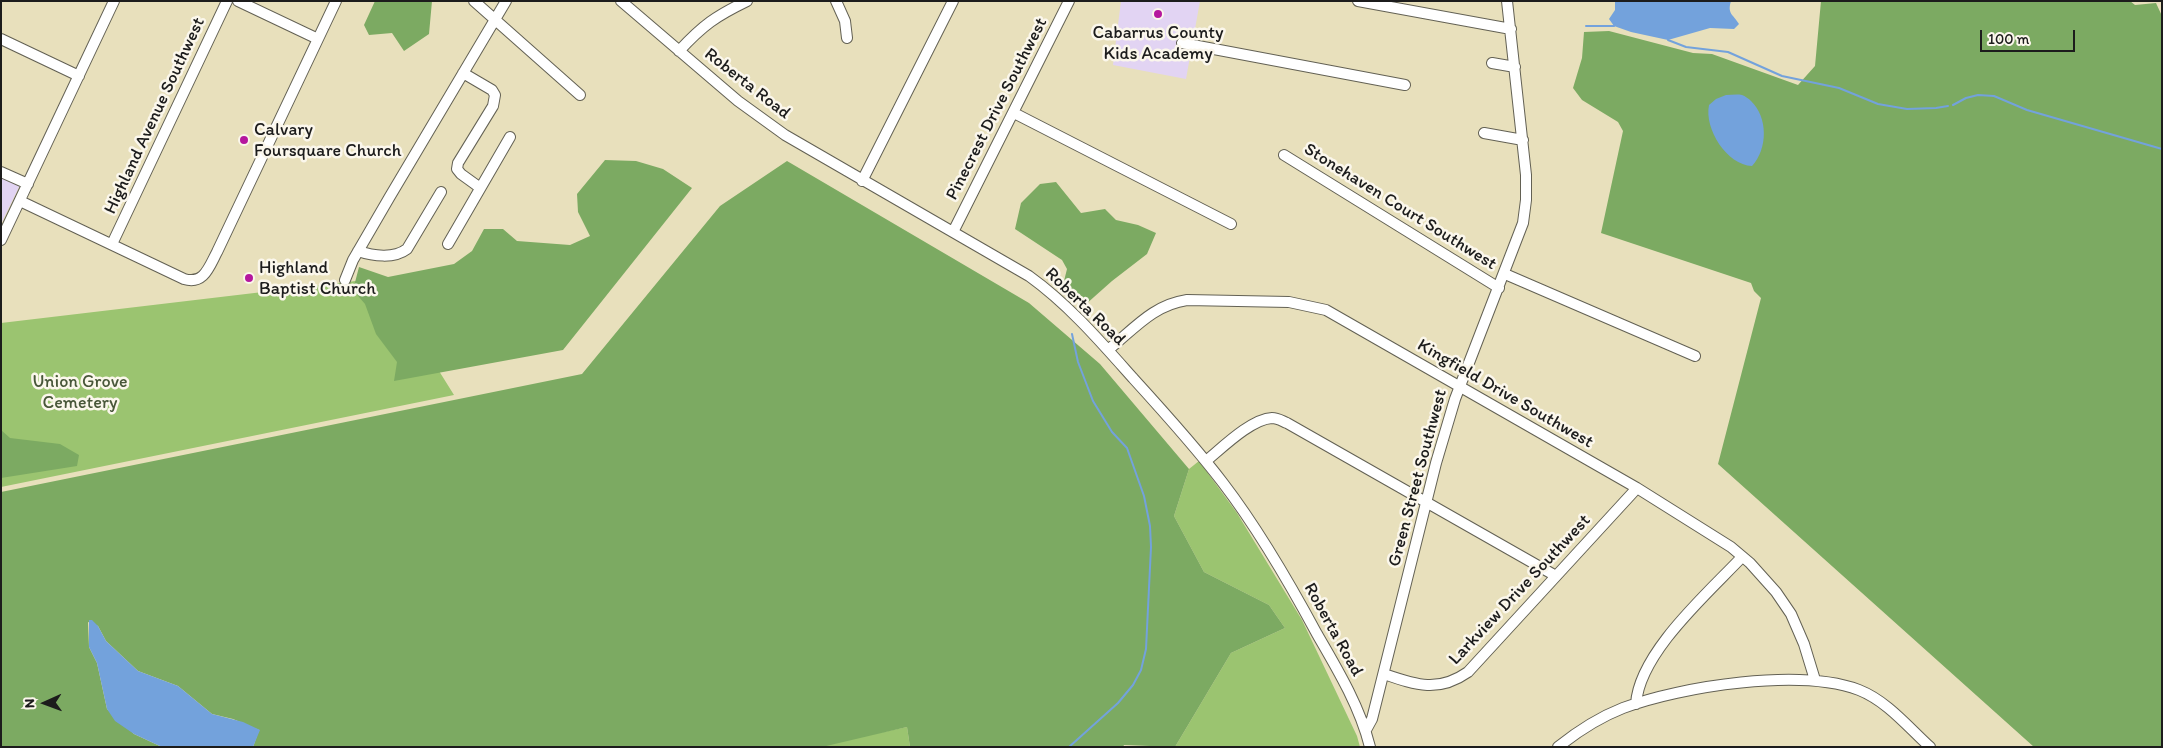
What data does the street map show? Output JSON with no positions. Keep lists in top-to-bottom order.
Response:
{
  "streets": {
    "street": [
      "Roberta Road",
      "Pinecrest Drive Southwest",
      "Highland Avenue Southwest",
      "Stonehaven Court Southwest",
      "Kingfield Drive Southwest",
      "Green Street Southwest",
      "Larkview Drive Southwest"
    ]
  },
  "crossings": [
    ["Roberta Road", "Pinecrest Drive Southwest"],
    ["Roberta Road", "Kingfield Drive Southwest"],
    ["Roberta Road", "Green Street Southwest"],
    ["Stonehaven Court Southwest", "Green Street Southwest"],
    ["Kingfield Drive Southwest", "Green Street Southwest"],
    ["Kingfield Drive Southwest", "Larkview Drive Southwest"],
    ["Green Street Southwest", "Larkview Drive Southwest"]
  ],
  "parks": ["Union Grove Cemetery"],
  "places": ["Cabarrus County Kids Academy", "Calvary Foursquare Church", "Highland Baptist Church"],
  "scale_bar": "100 m",
  "north": "left"
}
